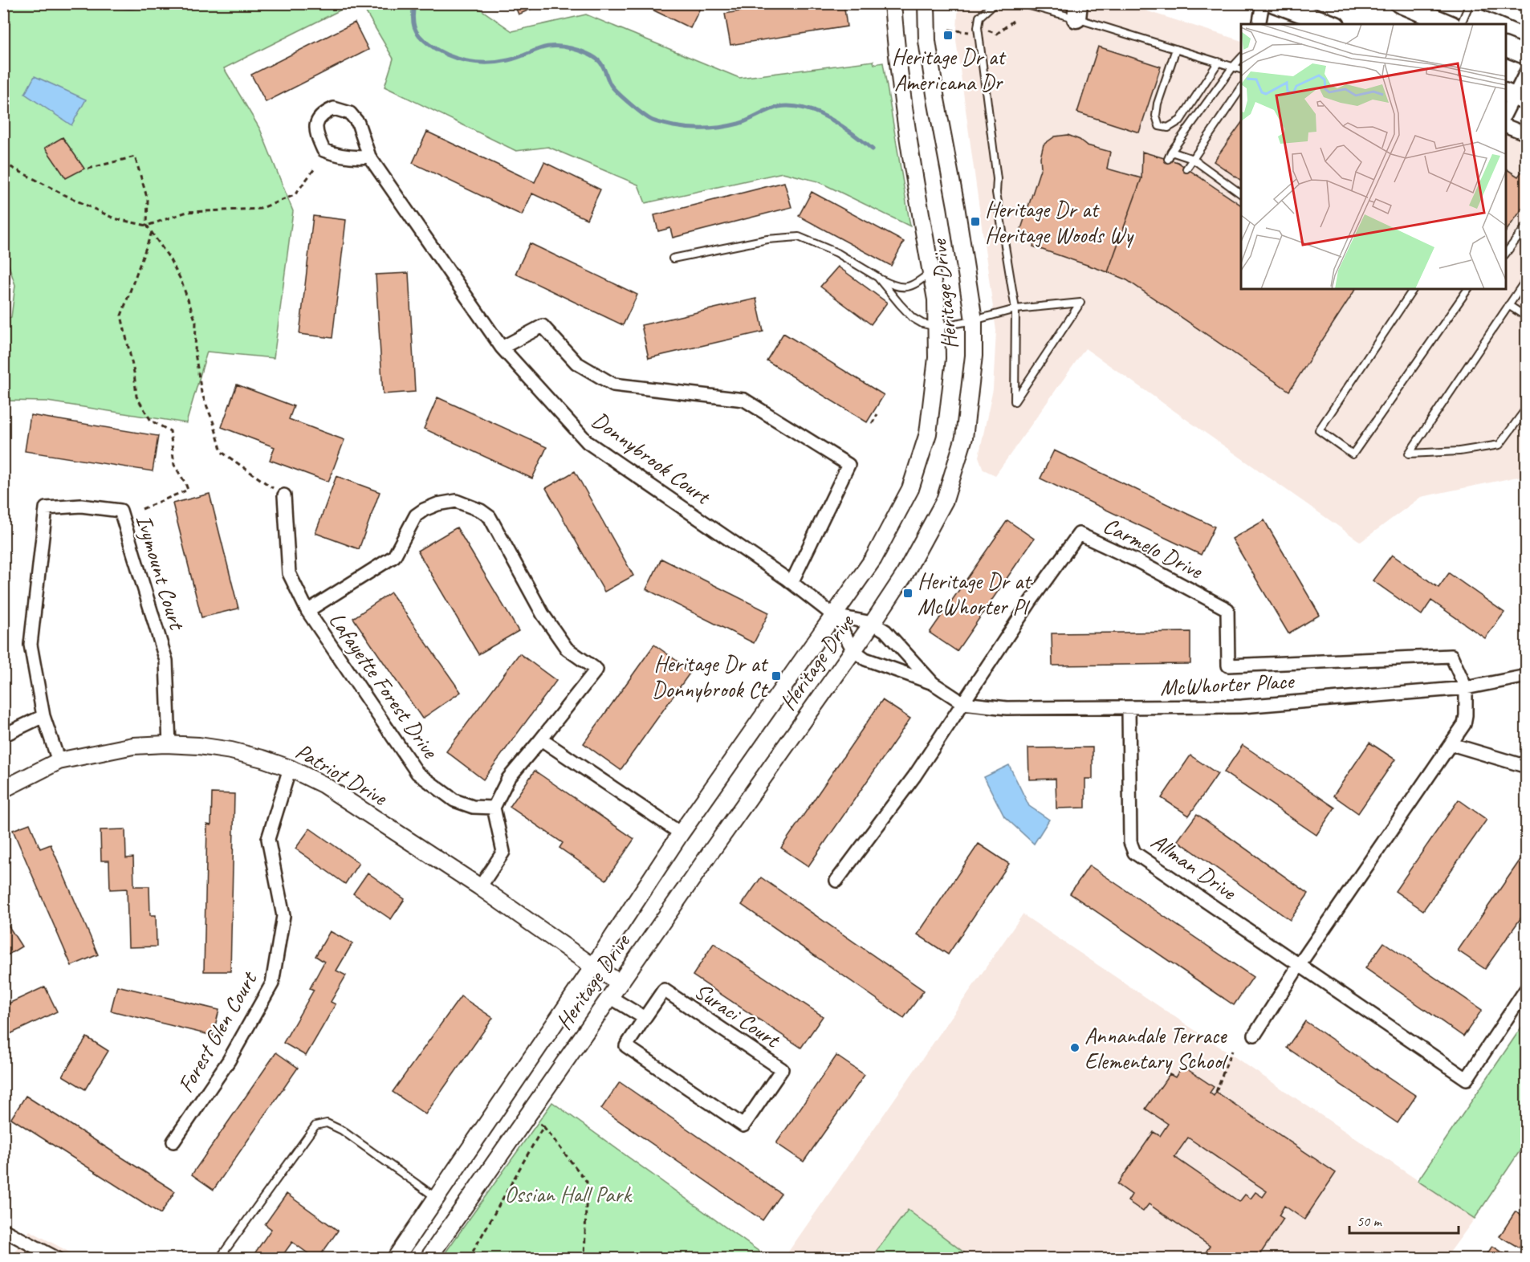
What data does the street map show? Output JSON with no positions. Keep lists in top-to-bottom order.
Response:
{
  "streets": {
    "street": [
      "Heritage Drive",
      "Donnybrook Court",
      "Carmelo Drive",
      "Ivymount Court",
      "McWhorter Place",
      "Lafayette Forest Drive",
      "Patriot Drive",
      "Allman Drive",
      "Suraci Court",
      "Forest Glen Court"
    ]
  },
  "crossings": [
    ["Heritage Drive", "Donnybrook Court"],
    ["Heritage Drive", "McWhorter Place"],
    ["Heritage Drive", "Patriot Drive"],
    ["Donnybrook Court", "McWhorter Place"],
    ["Carmelo Drive", "McWhorter Place"],
    ["Ivymount Court", "Patriot Drive"],
    ["McWhorter Place", "Allman Drive"],
    ["Patriot Drive", "Forest Glen Court"]
  ],
  "parks": ["Ossian Hall Park"],
  "places": {
    "transit": [
      "Heritage Dr at Americana Dr",
      "Heritage Dr at Heritage Woods Wy",
      "Heritage Dr at McWhorter Pl",
      "Heritage Dr at Donnybrook Ct"
    ],
    "other": ["Annandale Terrace Elementary School"]
  },
  "scale_bar": "50 m"
}
